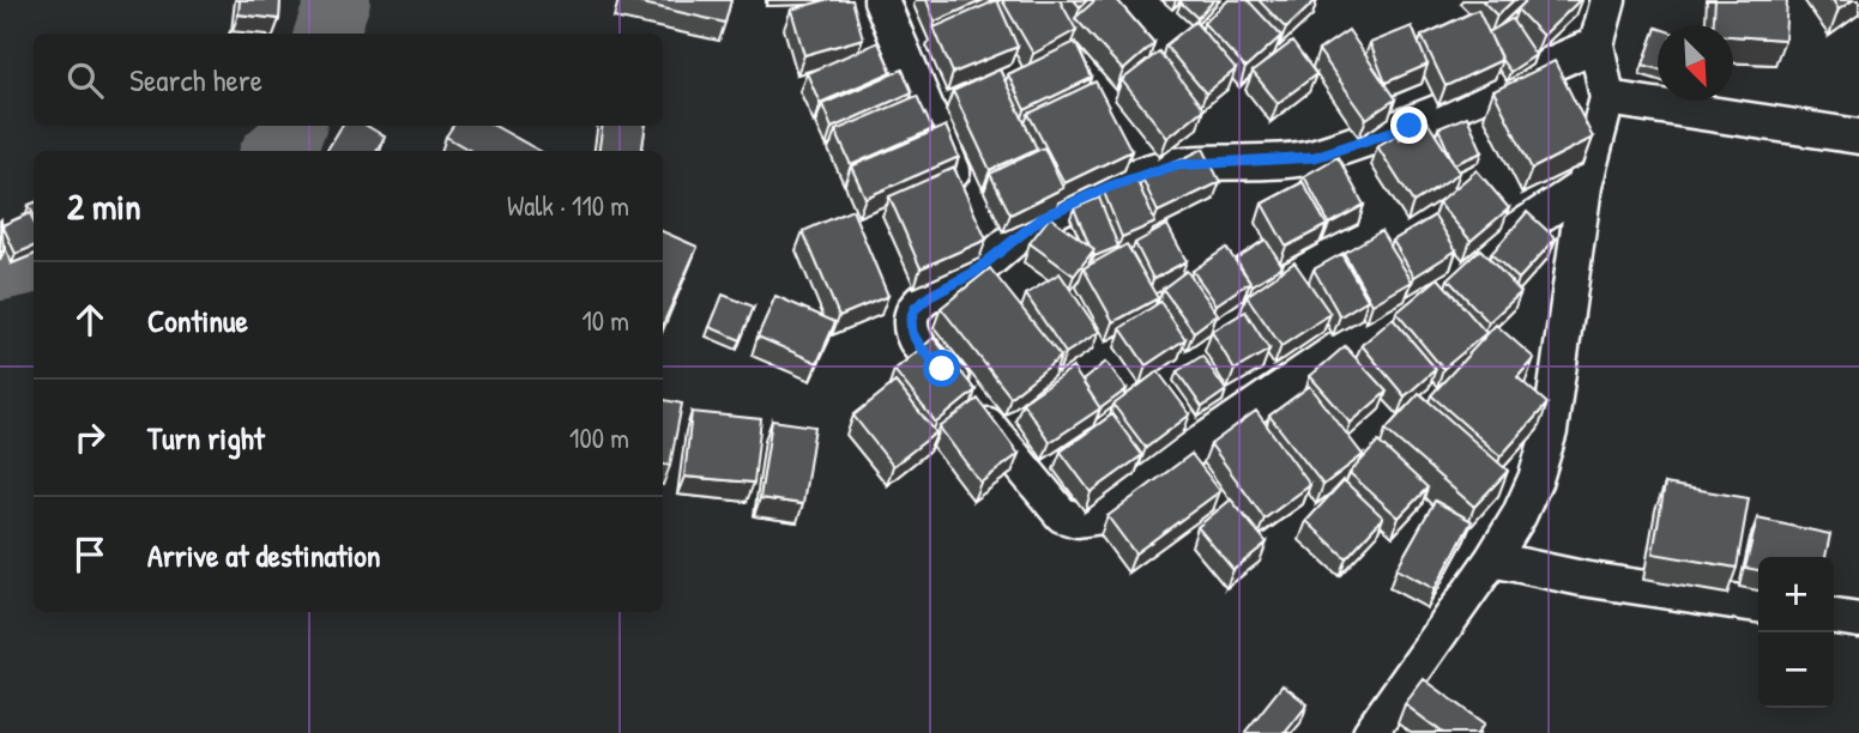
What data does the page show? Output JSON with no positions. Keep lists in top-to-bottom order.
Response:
{
  "north": "bottom right",
  "page": {
    "search": "Search here",
    "heading": ["2 min", "Walk · 110 m"],
    "list": [
      ["Continue", "10 m"],
      ["Turn right", "100 m"],
      "Arrive at destination"
    ],
    "map_buttons": ["+", "−"]
  }
}
